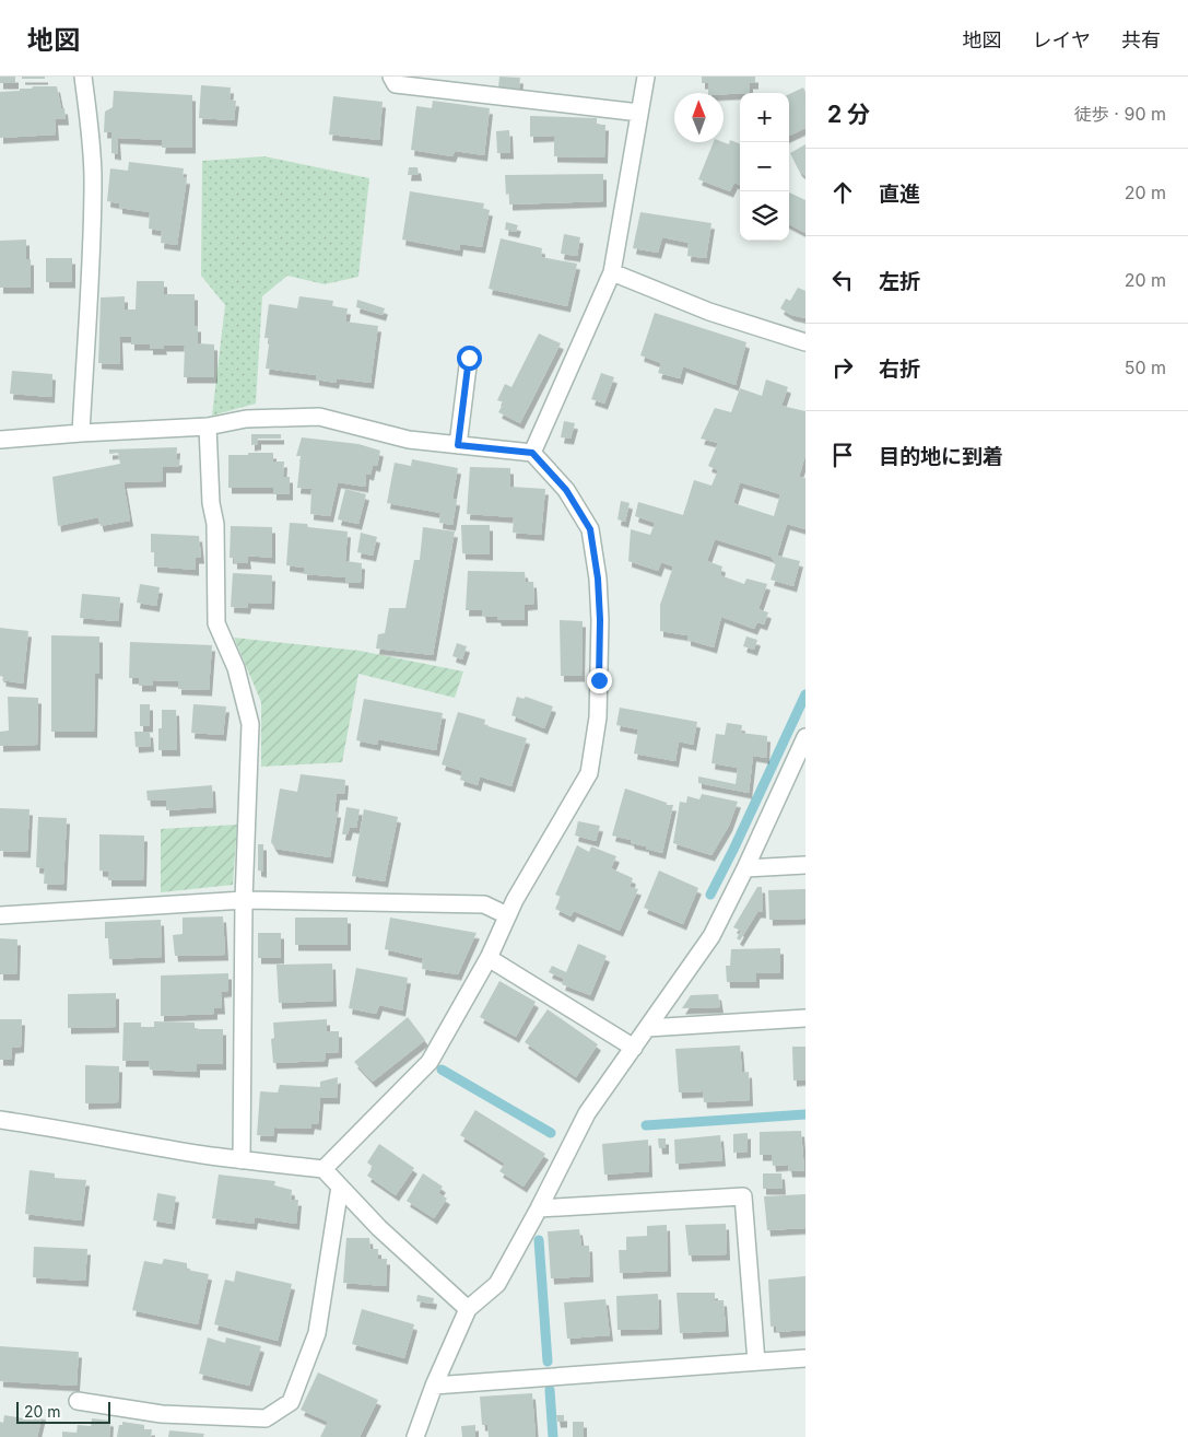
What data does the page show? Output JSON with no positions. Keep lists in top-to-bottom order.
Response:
{
  "scale_bar": "20 m",
  "north": "top",
  "page": {
    "header": "地図",
    "nav": ["地図", "レイヤ", "共有"],
    "heading": ["2 分", "徒歩 · 90 m"],
    "map_buttons": ["+", "−"],
    "list": [
      ["直進", "20 m"],
      ["左折", "20 m"],
      ["右折", "50 m"],
      "目的地に到着"
    ],
    "scale": "20 m"
  }
}
